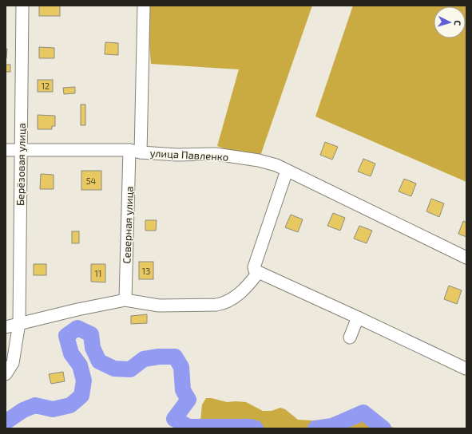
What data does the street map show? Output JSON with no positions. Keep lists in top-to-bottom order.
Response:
{
  "streets": {
    "street": ["улица Павленко", "Берёзовая улица", "Северная улица"]
  },
  "crossings": [
    ["улица Павленко", "Берёзовая улица"],
    ["улица Павленко", "Северная улица"]
  ],
  "house_numbers": [
    "12",
    "54",
    "13",
    "11"
  ],
  "north": "right"
}
